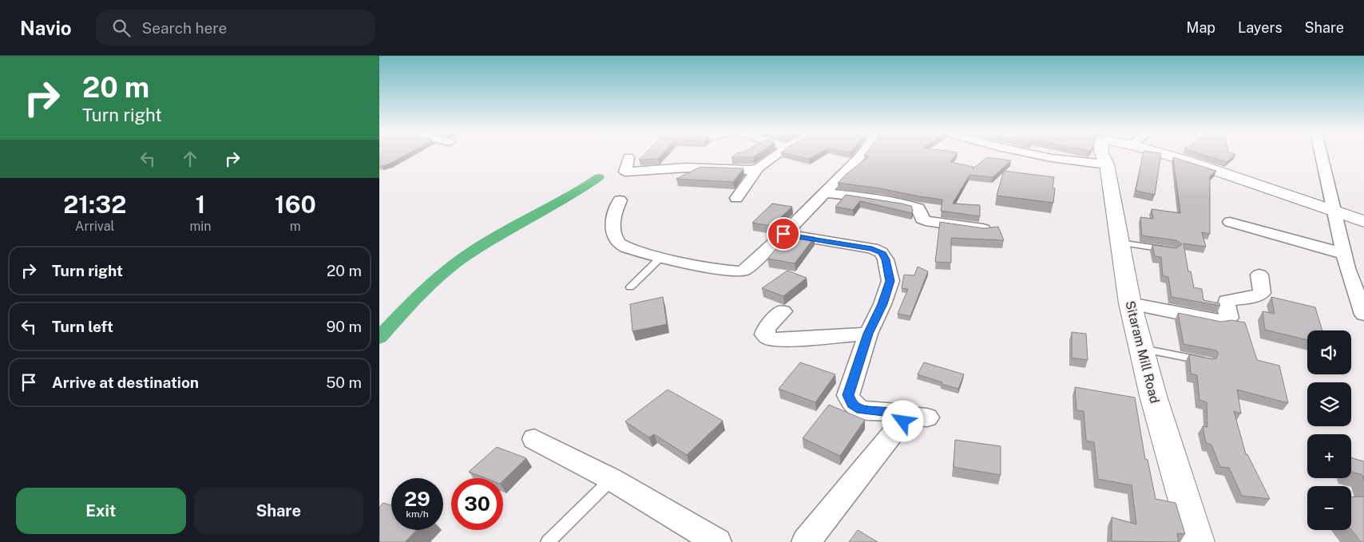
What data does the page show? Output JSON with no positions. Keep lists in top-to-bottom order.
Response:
{
  "streets": {
    "main road": ["Sitaram Mill Road"]
  },
  "page": {
    "header": "Navio",
    "search": "Search here",
    "nav": ["Map", "Layers", "Share"],
    "turn": ["20 m", "Turn right"],
    "eta": [
      "21:32",
      "Arrival",
      "1",
      "min",
      "160",
      "m"
    ],
    "list": [
      {
        "name": "Turn right",
        "value": "20 m"
      },
      {
        "name": "Turn left",
        "value": "90 m"
      },
      {
        "name": "Arrive at destination",
        "value": "50 m"
      }
    ],
    "map_buttons": ["+", "−"],
    "speed": "29 km/h",
    "limit": "30",
    "buttons": ["Exit", "Share"]
  }
}
